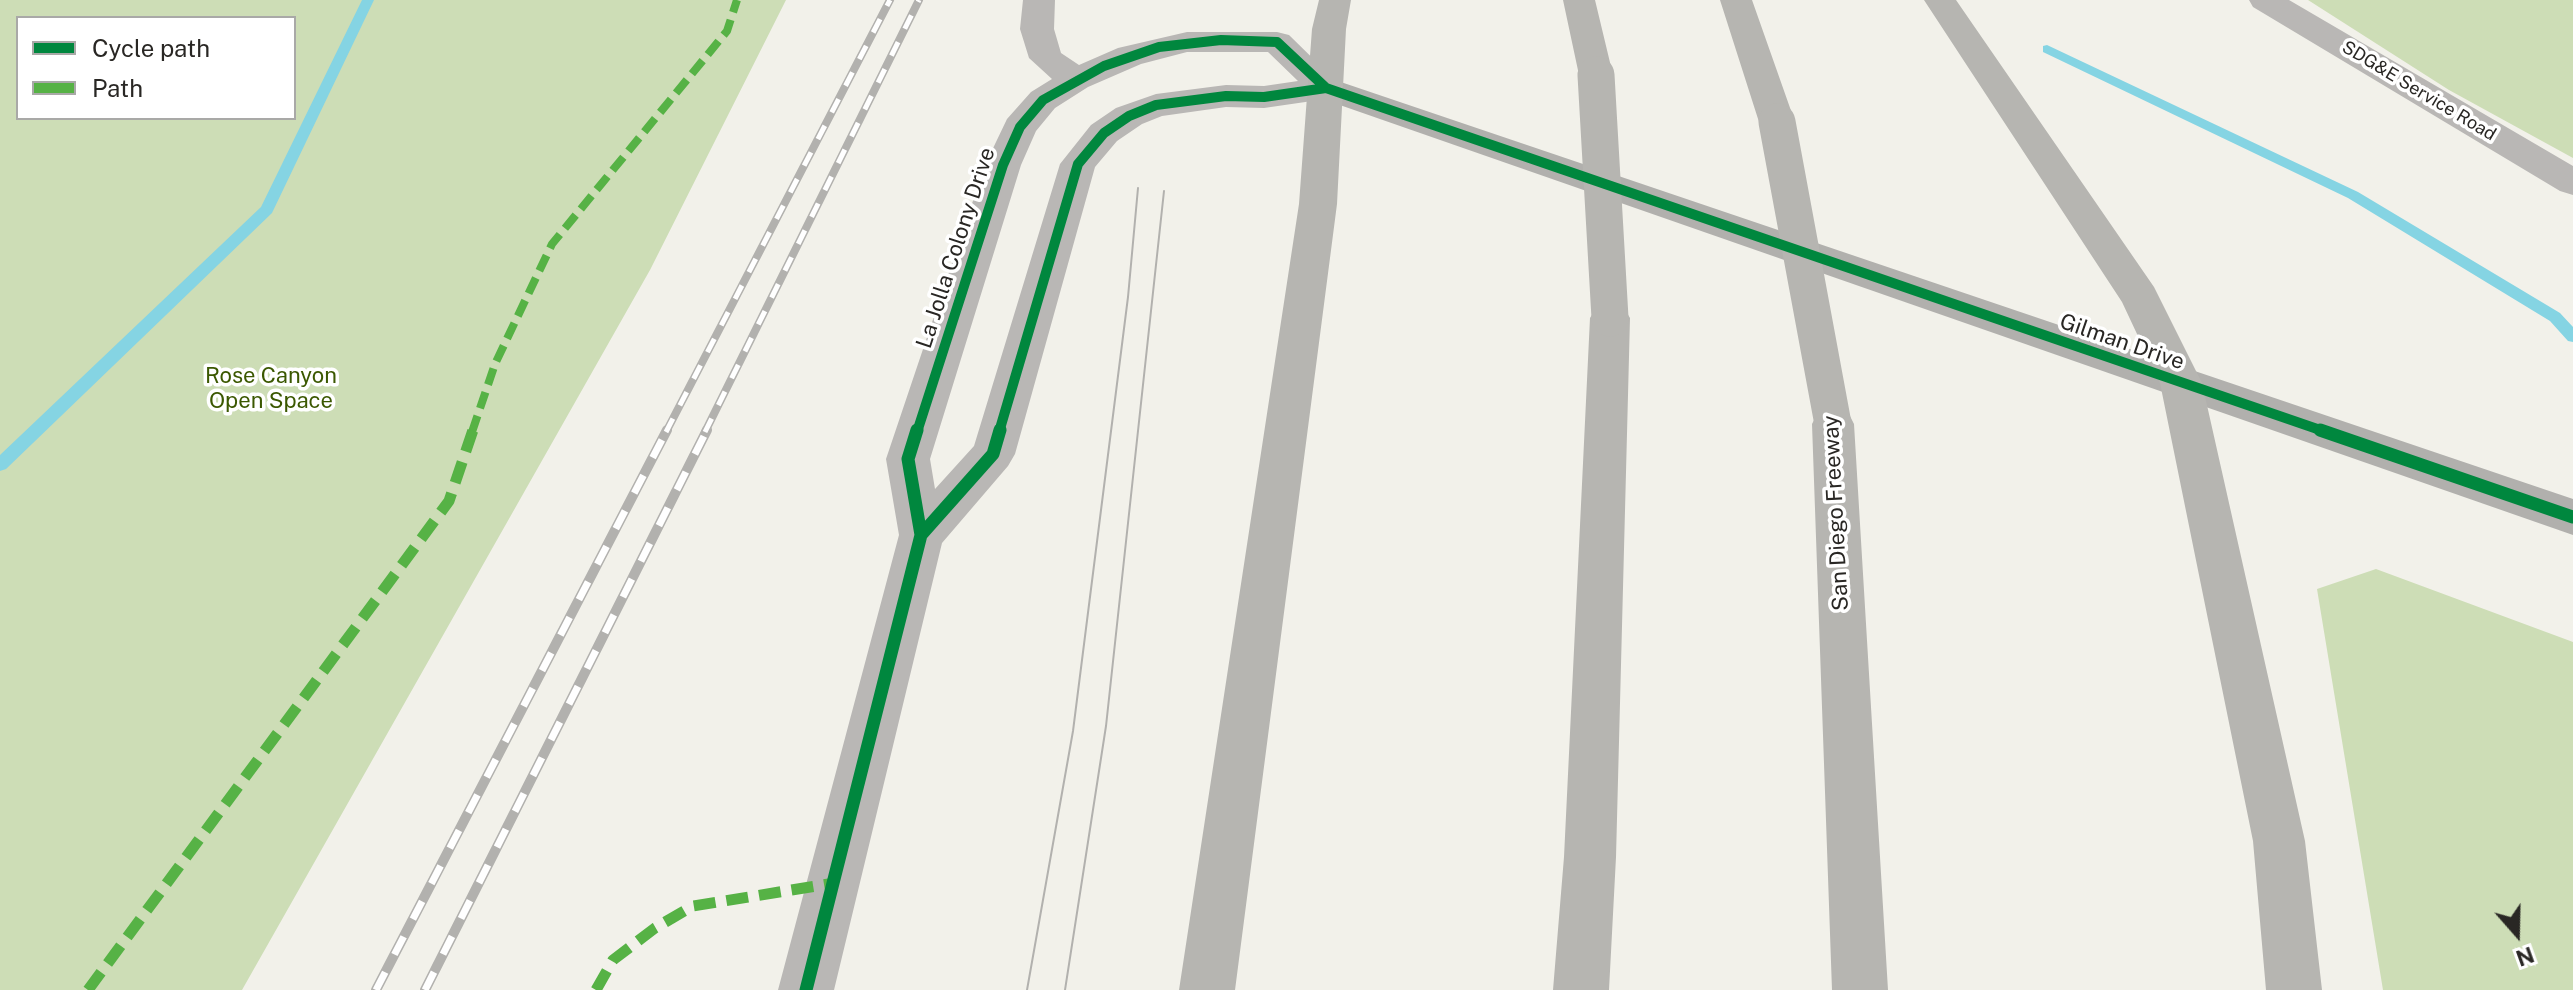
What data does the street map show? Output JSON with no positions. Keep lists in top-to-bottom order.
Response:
{
  "streets": {
    "highway": ["San Diego Freeway"],
    "main road": ["La Jolla Colony Drive", "Gilman Drive"],
    "street": ["SDG&E Service Road"]
  },
  "crossings": [
    ["La Jolla Colony Drive", "Gilman Drive"]
  ],
  "parks": ["Rose Canyon Open Space"],
  "legend": ["Cycle path", "Path"],
  "north": "bottom"
}
